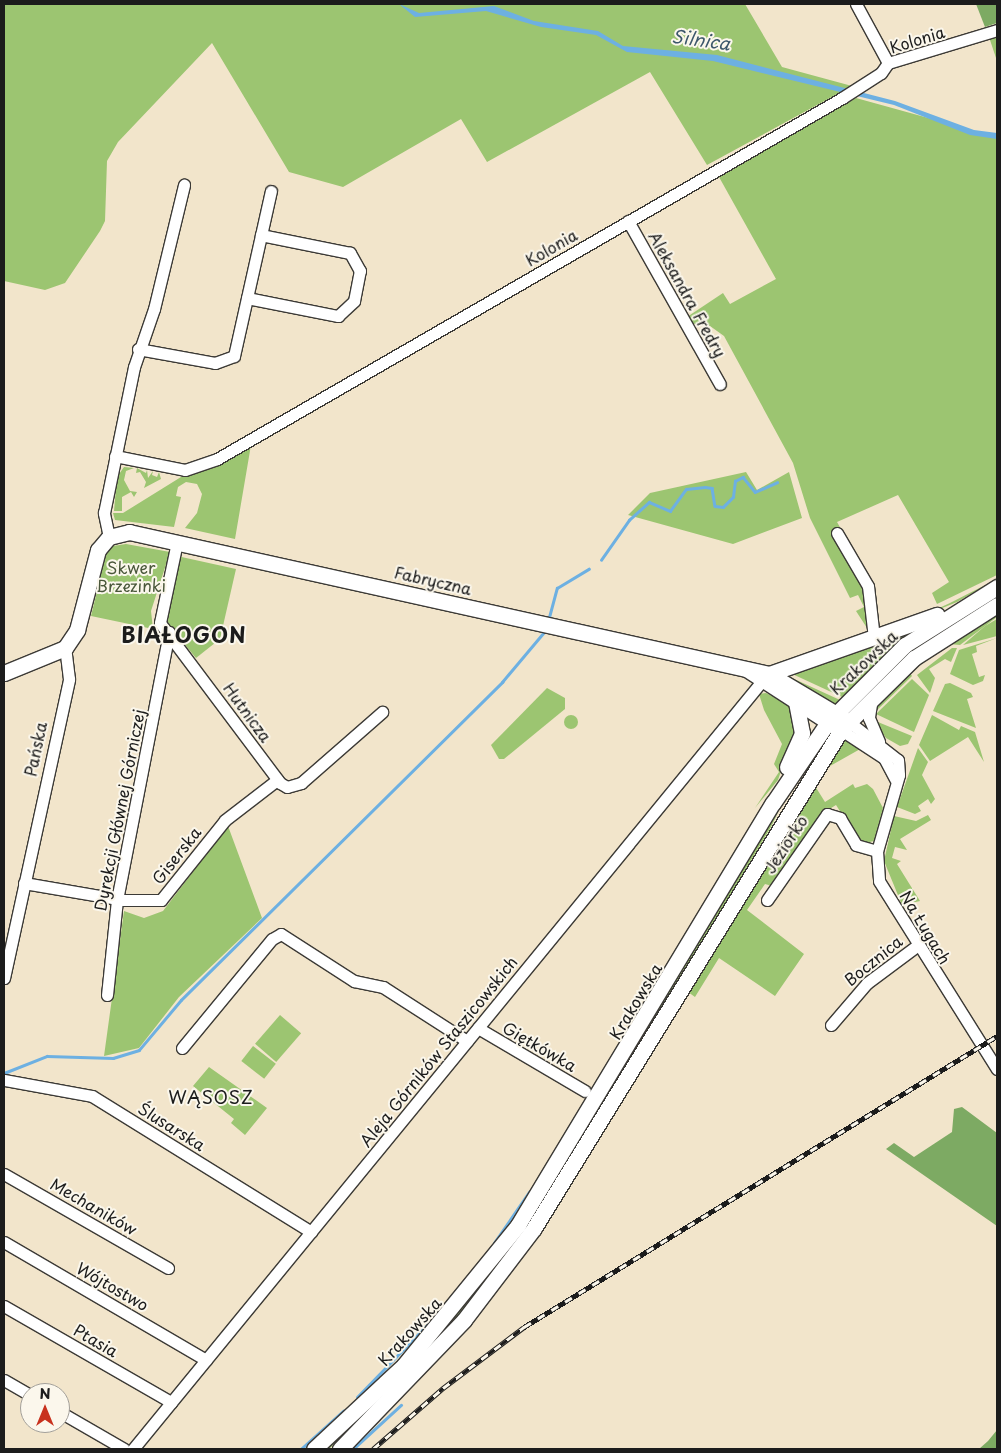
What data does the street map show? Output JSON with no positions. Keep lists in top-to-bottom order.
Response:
{
  "streets": {
    "main road": ["Fabryczna", "Krakowska"],
    "street": [
      "Kolonia",
      "Aleksandra Fredry",
      "Hutnicza",
      "Pańska",
      "Dyrekcji Głównej Górniczej",
      "Jeziorko",
      "Giserska",
      "Na Ługach",
      "Bocznica",
      "Giętkówka",
      "Aleja Górników Staszicowskich",
      "Ślusarska",
      "Mechaników",
      "Wójtostwo",
      "Ptasia"
    ]
  },
  "crossings": [
    ["Kolonia", "Aleksandra Fredry"],
    ["Fabryczna", "Krakowska"],
    ["Fabryczna", "Hutnicza"],
    ["Fabryczna", "Na Ługach"],
    ["Fabryczna", "Aleja Górników Staszicowskich"],
    ["Krakowska", "Na Ługach"],
    ["Hutnicza", "Dyrekcji Głównej Górniczej"],
    ["Hutnicza", "Giserska"],
    ["Pańska", "Giserska"],
    ["Dyrekcji Głównej Górniczej", "Giserska"],
    ["Jeziorko", "Na Ługach"],
    ["Na Ługach", "Bocznica"],
    ["Giętkówka", "Aleja Górników Staszicowskich"],
    ["Aleja Górników Staszicowskich", "Ślusarska"],
    ["Aleja Górników Staszicowskich", "Wójtostwo"],
    ["Aleja Górników Staszicowskich", "Ptasia"]
  ],
  "districts": ["BIAŁOGON", "WĄSOSZ"],
  "water": ["Silnica"],
  "parks": ["Skwer Brzezinki"],
  "north": "top"
}
